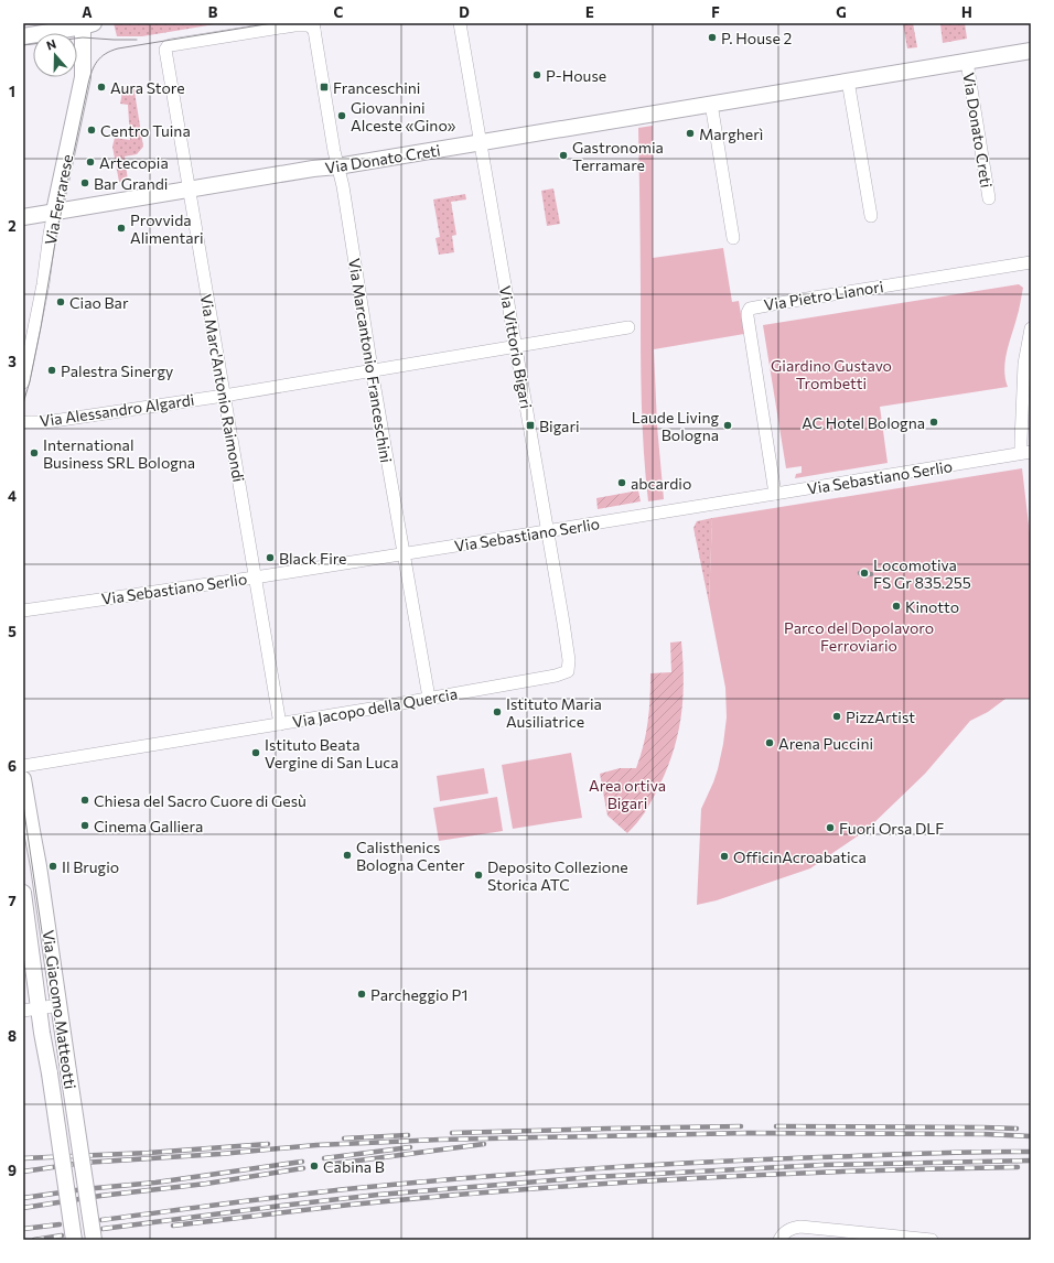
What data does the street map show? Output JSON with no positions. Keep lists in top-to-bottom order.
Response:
{
  "streets": {
    "main road": ["Via Donato Creti", "Via Ferrarese", "Via Giacomo Matteotti"],
    "street": [
      "Via Pietro Lianori",
      "Via Vittorio Bigari",
      "Via Marcantonio Franceschini",
      "Via Marc'Antonio Raimondi",
      "Via Alessandro Algardi",
      "Via Sebastiano Serlio",
      "Via Jacopo della Quercia"
    ]
  },
  "crossings": [
    ["Via Donato Creti", "Via Ferrarese"],
    ["Via Donato Creti", "Via Vittorio Bigari"],
    ["Via Donato Creti", "Via Marcantonio Franceschini"],
    ["Via Donato Creti", "Via Marc'Antonio Raimondi"],
    ["Via Pietro Lianori", "Via Sebastiano Serlio"],
    ["Via Vittorio Bigari", "Via Alessandro Algardi"],
    ["Via Vittorio Bigari", "Via Sebastiano Serlio"],
    ["Via Vittorio Bigari", "Via Jacopo della Quercia"],
    ["Via Marcantonio Franceschini", "Via Marc'Antonio Raimondi"],
    ["Via Marcantonio Franceschini", "Via Alessandro Algardi"],
    ["Via Marcantonio Franceschini", "Via Sebastiano Serlio"],
    ["Via Marcantonio Franceschini", "Via Jacopo della Quercia"],
    ["Via Marc'Antonio Raimondi", "Via Alessandro Algardi"],
    ["Via Marc'Antonio Raimondi", "Via Sebastiano Serlio"],
    ["Via Marc'Antonio Raimondi", "Via Jacopo della Quercia"]
  ],
  "parks": ["Giardino Gustavo Trombetti", "Parco del Dopolavoro Ferroviario", "Area ortiva Bigari"],
  "places": {
    "other": [
      "P. House 2",
      "P-House",
      "Aura Store",
      "Giovannini Alceste «Gino»",
      "Centro Tuina",
      "Margherì",
      "Gastronomia Terramare",
      "Artecopia",
      "Bar Grandi",
      "Provvida Alimentari",
      "Ciao Bar",
      "Palestra Sinergy",
      "AC Hotel Bologna",
      "Laude Living Bologna",
      "International Business SRL Bologna",
      "abcardio",
      "Black Fire",
      "Locomotiva FS Gr 835.255",
      "Kinotto",
      "Istituto Maria Ausiliatrice",
      "PizzArtist",
      "Arena Puccini",
      "Istituto Beata Vergine di San Luca",
      "Chiesa del Sacro Cuore di Gesù",
      "Cinema Galliera",
      "Fuori Orsa DLF",
      "Calisthenics Bologna Center",
      "OfficinAcroabatica",
      "Il Brugio",
      "Deposito Collezione Storica ATC",
      "Parcheggio P1",
      "Cabina B"
    ],
    "transit": ["Franceschini", "Bigari"]
  },
  "north": "top",
  "grid": {
    "columns": [
      "A",
      "B",
      "C",
      "D",
      "E",
      "F",
      "G",
      "H"
    ],
    "rows": [
      "1",
      "2",
      "3",
      "4",
      "5",
      "6",
      "7",
      "8",
      "9"
    ]
  }
}
